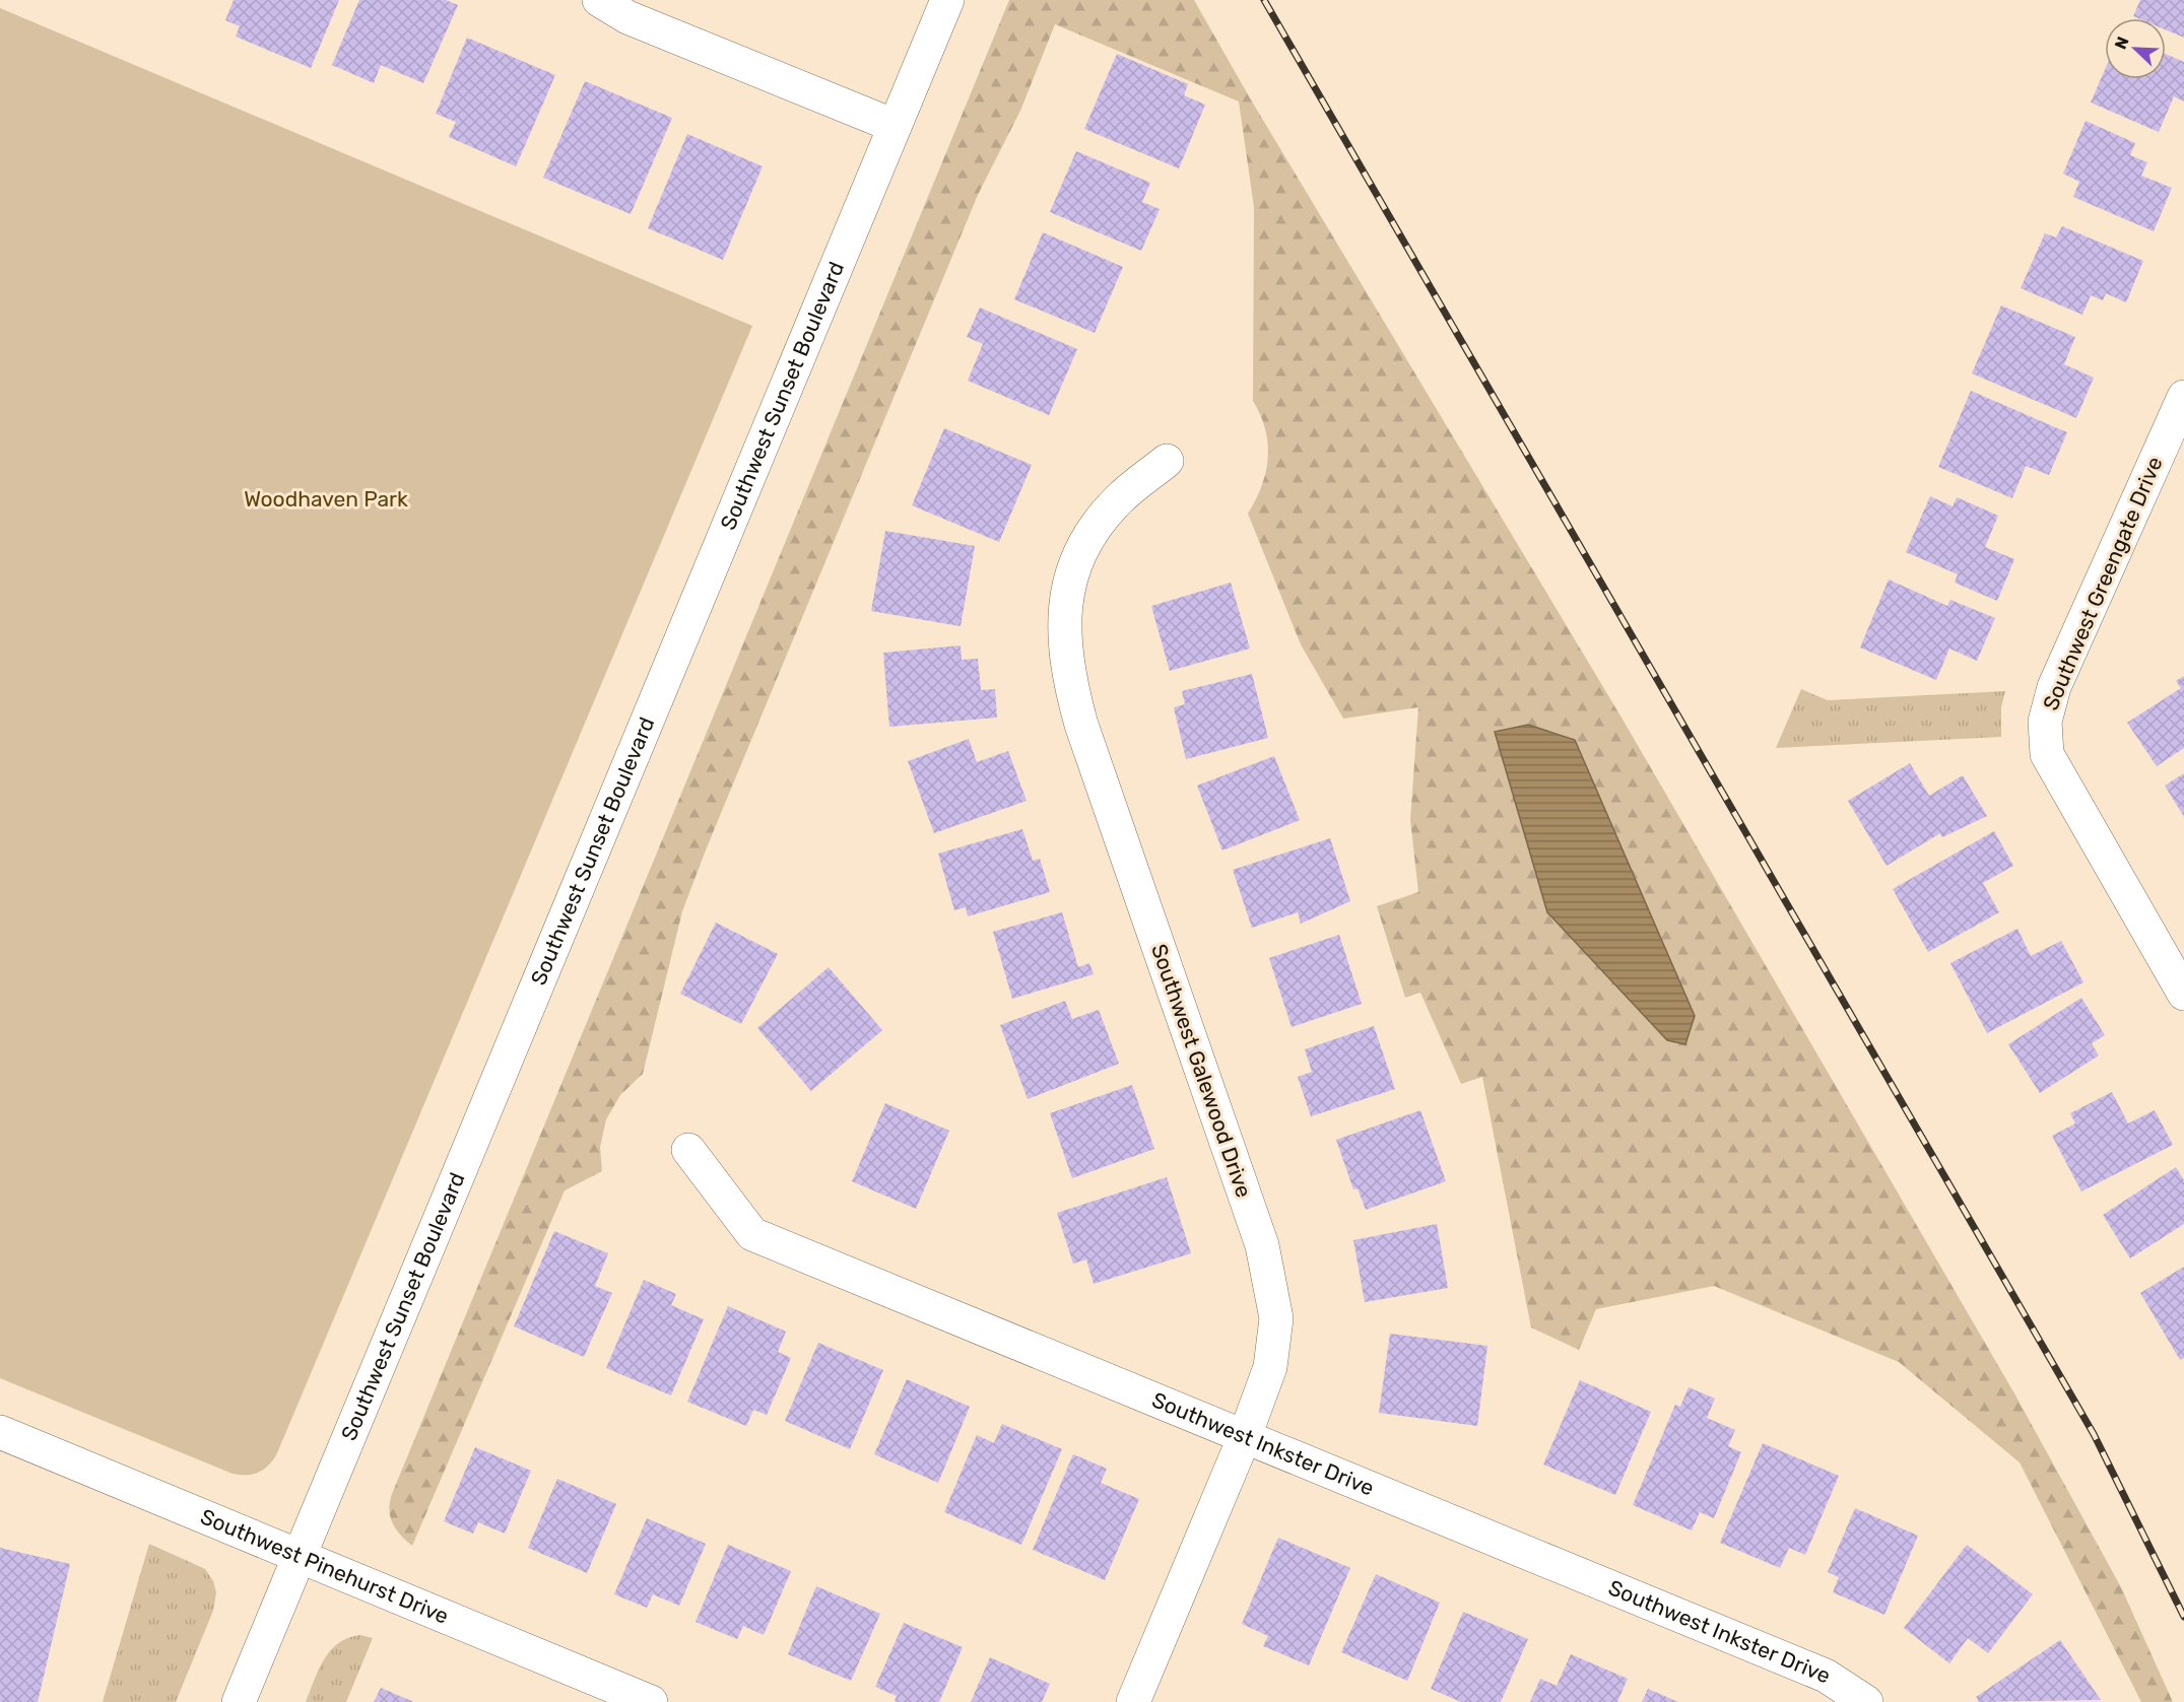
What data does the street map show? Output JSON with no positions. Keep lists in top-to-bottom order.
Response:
{
  "streets": {
    "street": [
      "Southwest Sunset Boulevard",
      "Southwest Greengate Drive",
      "Southwest Galewood Drive",
      "Southwest Inkster Drive",
      "Southwest Pinehurst Drive"
    ]
  },
  "crossings": [
    ["Southwest Sunset Boulevard", "Southwest Pinehurst Drive"],
    ["Southwest Galewood Drive", "Southwest Inkster Drive"]
  ],
  "parks": ["Woodhaven Park"],
  "north": "top left"
}
